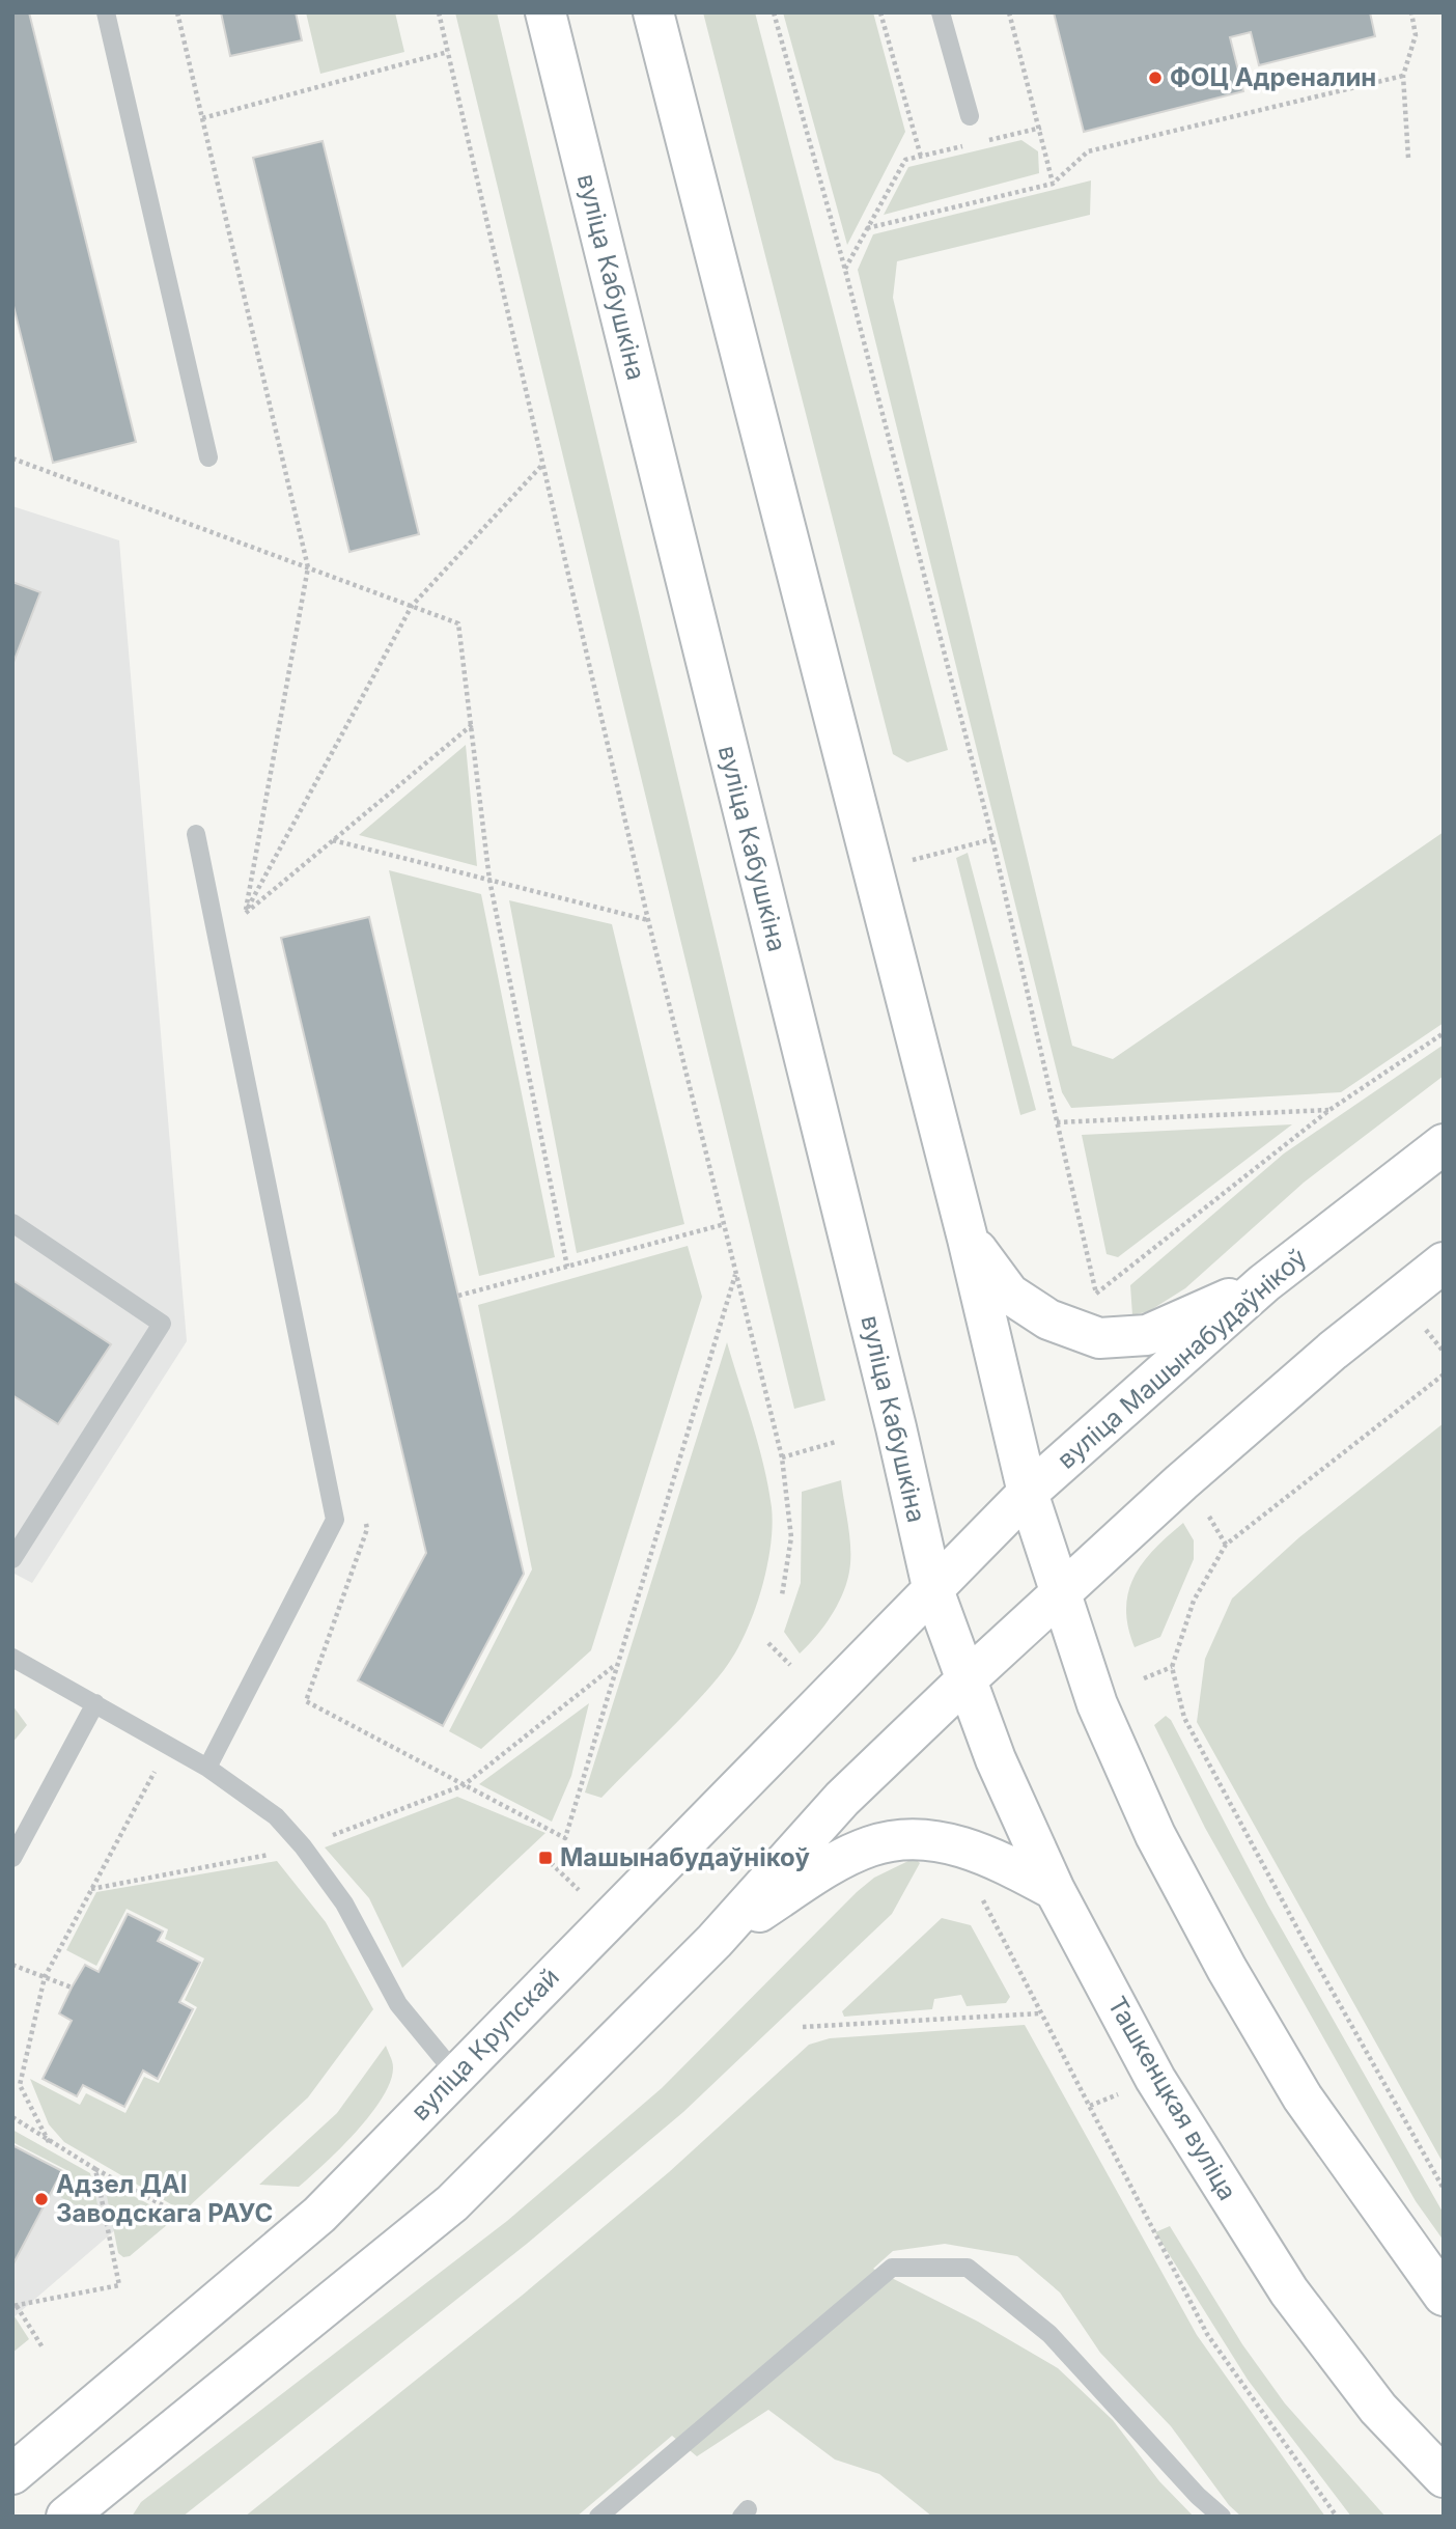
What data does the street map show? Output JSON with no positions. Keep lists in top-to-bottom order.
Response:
{
  "streets": {
    "main road": [
      "вуліца Кабушкіна",
      "вуліца Машынабудаўнікоў",
      "вуліца Крупскай",
      "Ташкенцкая вуліца"
    ]
  },
  "crossings": [
    ["вуліца Кабушкіна", "вуліца Машынабудаўнікоў"],
    ["вуліца Кабушкіна", "вуліца Крупскай"],
    ["вуліца Кабушкіна", "Ташкенцкая вуліца"],
    ["вуліца Машынабудаўнікоў", "вуліца Крупскай"]
  ],
  "places": {
    "other": ["ФОЦ Адреналин", "Адзел ДАІ Заводскага РАУС"],
    "transit": ["Машынабудаўнікоў"]
  }
}
